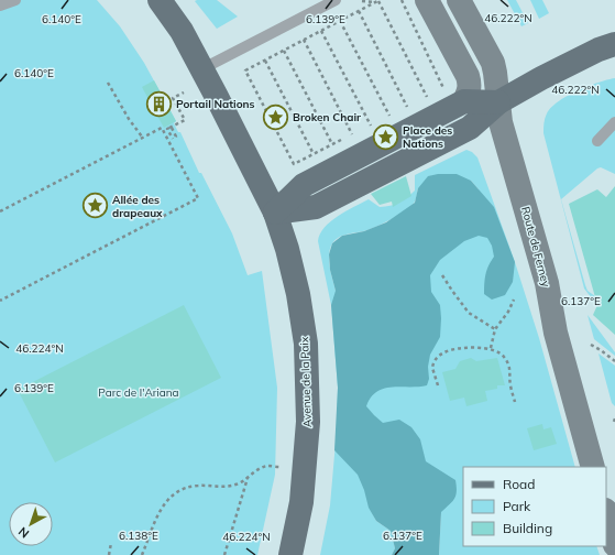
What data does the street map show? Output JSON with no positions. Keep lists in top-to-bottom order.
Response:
{
  "streets": {
    "main road": ["Avenue de la Paix"],
    "street": ["Route de Ferney"]
  },
  "parks": ["Parc de l'Ariana"],
  "places": {
    "building": ["Portail Nations"],
    "place": ["Broken Chair", "Place des Nations", "Allée des drapeaux"]
  },
  "legend": ["Road", "Park", "Building"],
  "north": "bottom left",
  "coordinates": [
    "46.222°N",
    "6.140°E",
    "6.139°E",
    "6.137°E",
    "46.224°N",
    "6.138°E"
  ]
}
